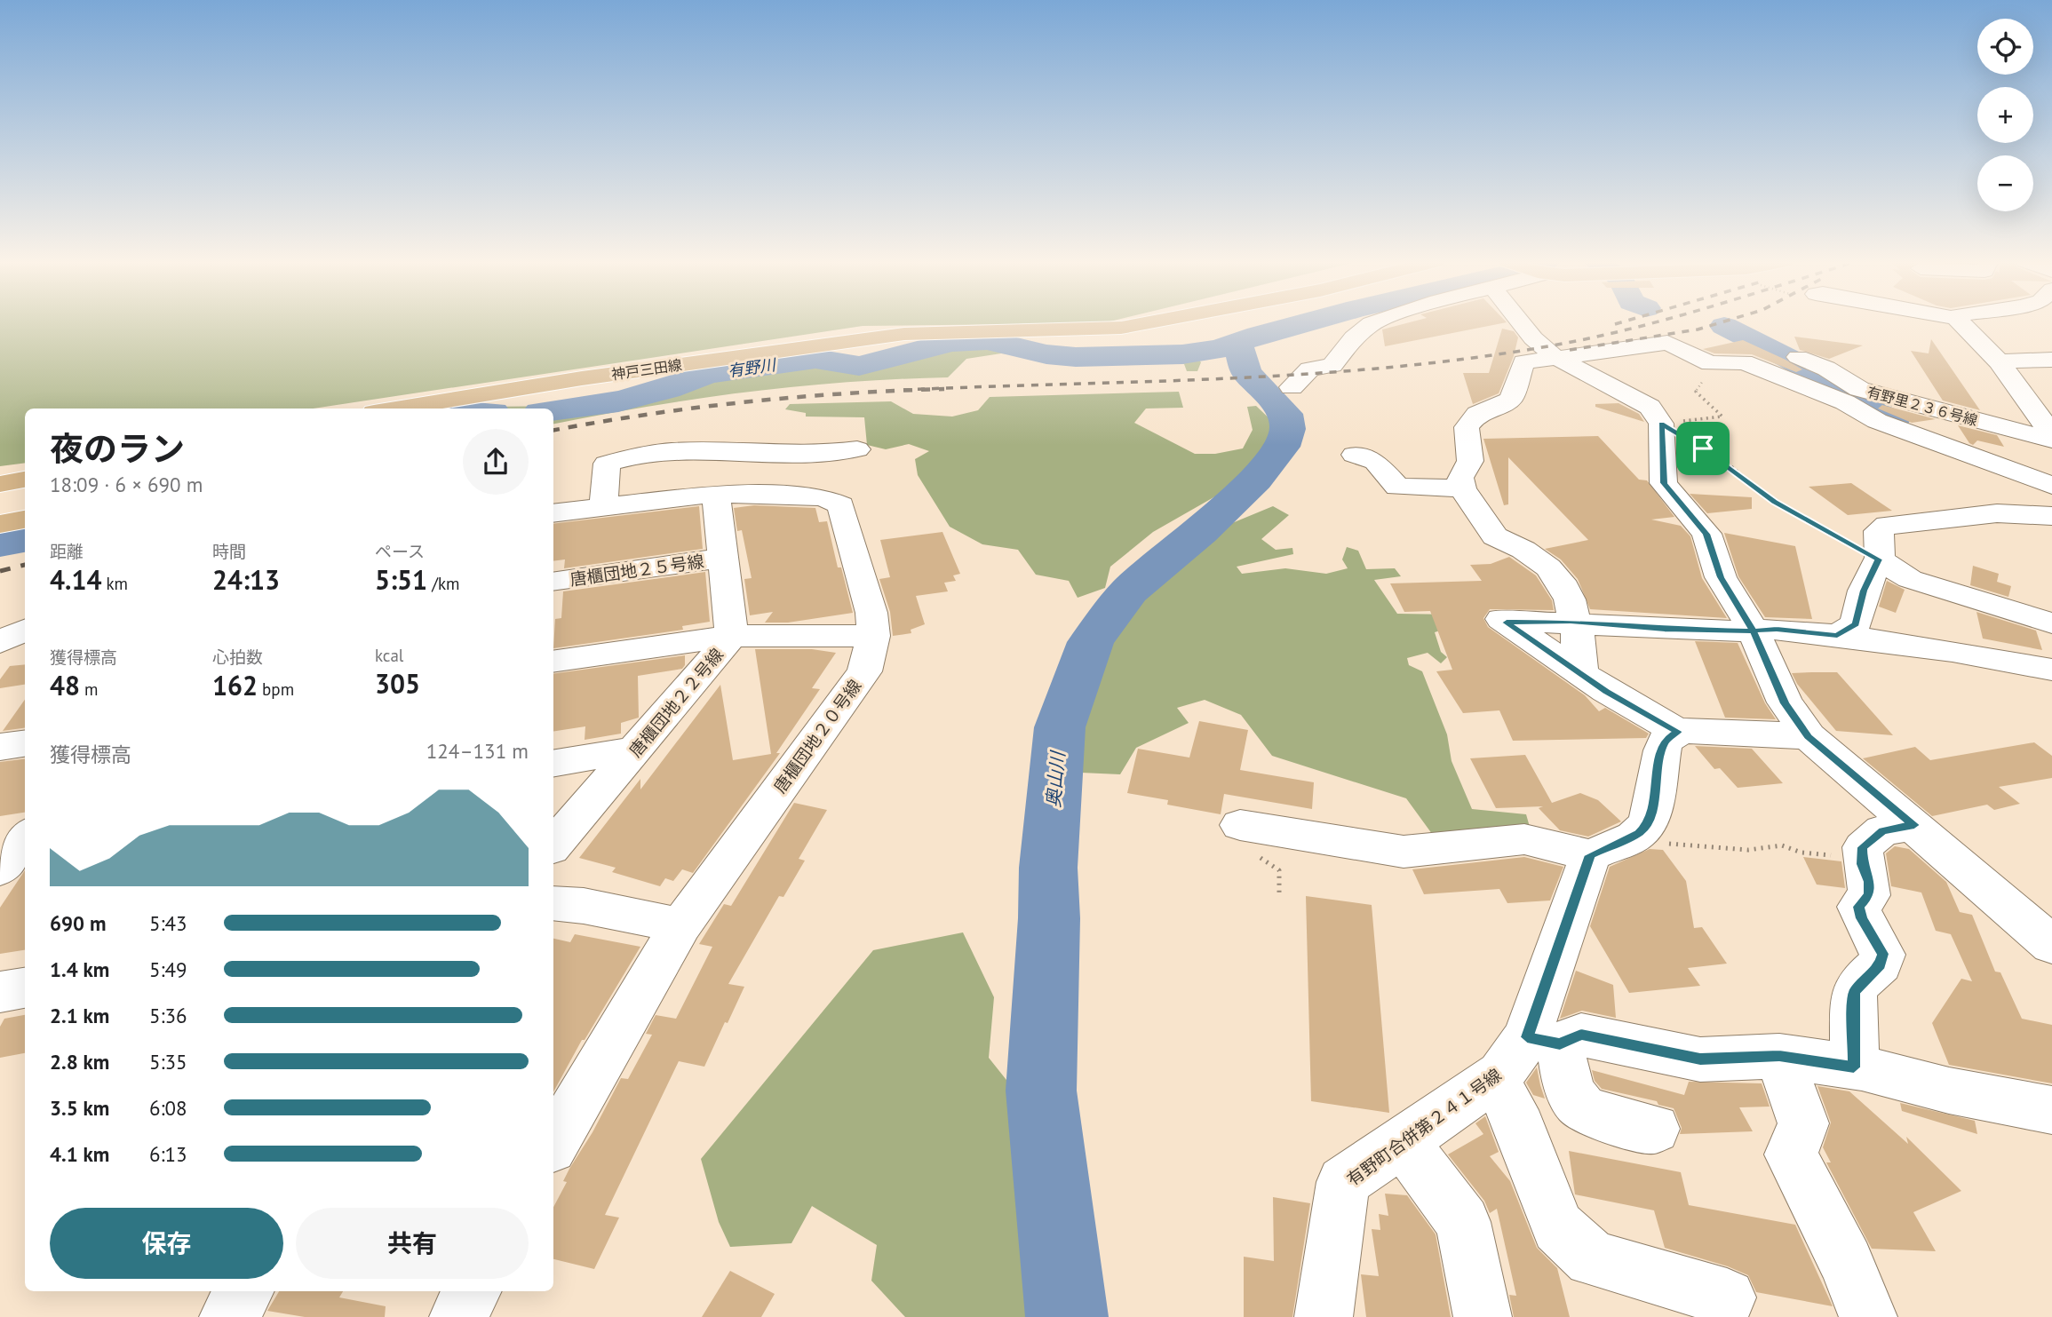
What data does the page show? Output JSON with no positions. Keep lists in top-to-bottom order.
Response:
{
  "streets": {
    "main road": ["神戸三田線"],
    "street": [
      "有野里２３６号線",
      "唐櫃団地２５号線",
      "唐櫃団地２２号線",
      "唐櫃団地２０号線",
      "有野町合併第２４１号線"
    ]
  },
  "crossings": [
    ["唐櫃団地２５号線", "唐櫃団地２２号線"],
    ["唐櫃団地２２号線", "唐櫃団地２０号線"]
  ],
  "water": ["有野川", "奥山川"],
  "page": {
    "map_buttons": ["+", "−"],
    "heading": ["夜のラン", "18:09 · 6 × 690 m"],
    "stats": [
      ["距離", "4.14 km"],
      ["時間", "24:13"],
      ["ペース", "5:51 /km"],
      ["獲得標高", "48 m"],
      ["心拍数", "162 bpm"],
      ["kcal", "305"]
    ],
    "chart": ["獲得標高", "124–131 m"],
    "list": [
      {
        "name": "690 m",
        "note": "5:43"
      },
      {
        "name": "1.4 km",
        "note": "5:49"
      },
      {
        "name": "2.1 km",
        "note": "5:36"
      },
      {
        "name": "2.8 km",
        "note": "5:35"
      },
      {
        "name": "3.5 km",
        "note": "6:08"
      },
      {
        "name": "4.1 km",
        "note": "6:13"
      }
    ],
    "buttons": ["保存", "共有"]
  }
}
